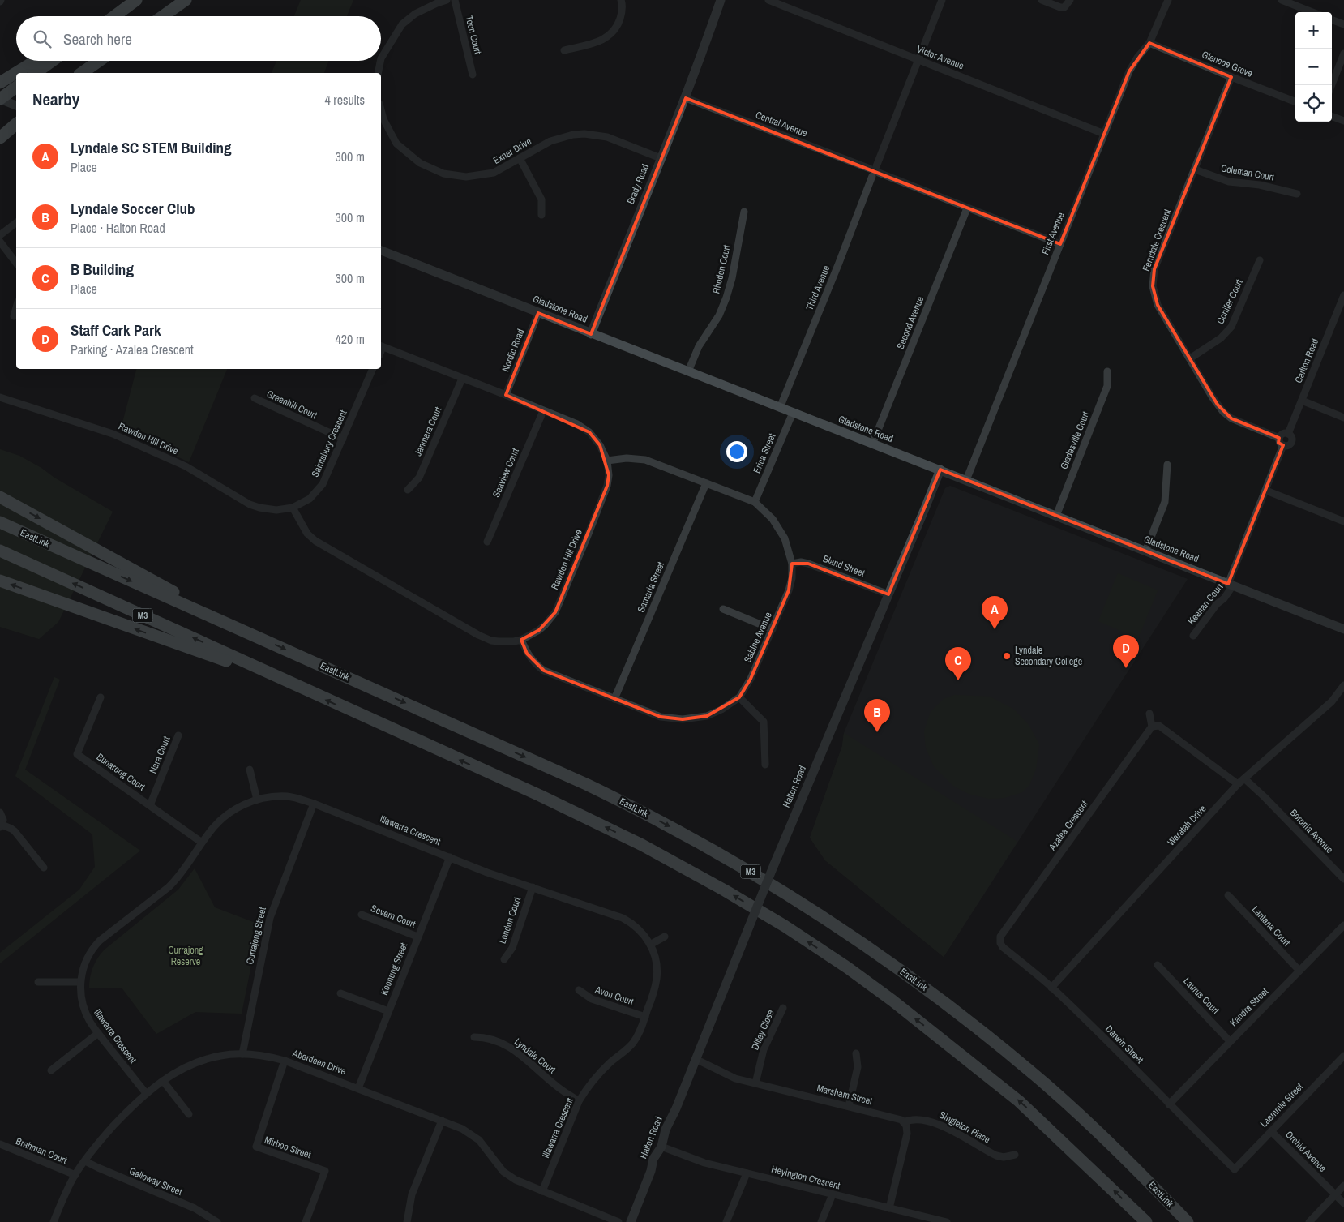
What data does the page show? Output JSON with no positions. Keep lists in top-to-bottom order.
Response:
{
  "streets": {
    "highway": ["EastLink", "M3"],
    "main road": ["Brady Road", "Gladstone Road", "Halton Road"],
    "street": [
      "Toon Court",
      "Victor Avenue",
      "Glencoe Grove",
      "Central Avenue",
      "Exner Drive",
      "Coleman Court",
      "First Avenue",
      "Ferndale Crescent",
      "Rhoden Court",
      "Third Avenue",
      "Conifer Court",
      "Second Avenue",
      "Nordic Road",
      "Carlton Road",
      "Greenhill Court",
      "Janmara Court",
      "Rawdon Hill Drive",
      "Gladesville Court",
      "Saintsbury Crescent",
      "Erica Street",
      "Seaview Court",
      "Bland Street",
      "Samaria Street",
      "Keenan Court",
      "Sabine Avenue",
      "Nara Court",
      "Bunarong Court",
      "Azalea Crescent",
      "Waratah Drive",
      "Illawarra Crescent",
      "Boronia Avenue",
      "Severn Court",
      "London Court",
      "Lantana Court",
      "Currajong Street",
      "Koonung Street",
      "Avon Court",
      "Laurus Court",
      "Kandra Street",
      "Dilley Close",
      "Darwin Street",
      "Lyndale Court",
      "Aberdeen Drive",
      "Marsham Street",
      "Laemmle Street",
      "Singleton Place",
      "Mirboo Street",
      "Brahman Court",
      "Orchid Avenue",
      "Heyington Crescent",
      "Galloway Street"
    ]
  },
  "crossings": [
    ["Victor Avenue", "First Avenue"],
    ["Victor Avenue", "Third Avenue"],
    ["Glencoe Grove", "First Avenue"],
    ["Glencoe Grove", "Ferndale Crescent"],
    ["Central Avenue", "Brady Road"],
    ["Central Avenue", "First Avenue"],
    ["Central Avenue", "Third Avenue"],
    ["Central Avenue", "Second Avenue"],
    ["Exner Drive", "Brady Road"],
    ["Coleman Court", "Ferndale Crescent"],
    ["Brady Road", "Gladstone Road"],
    ["First Avenue", "Gladstone Road"],
    ["Ferndale Crescent", "Conifer Court"],
    ["Ferndale Crescent", "Carlton Road"],
    ["Rhoden Court", "Gladstone Road"],
    ["Third Avenue", "Gladstone Road"],
    ["Gladstone Road", "Second Avenue"],
    ["Gladstone Road", "Nordic Road"],
    ["Gladstone Road", "Gladesville Court"],
    ["Gladstone Road", "Erica Street"],
    ["Gladstone Road", "Keenan Court"],
    ["Gladstone Road", "Halton Road"],
    ["Nordic Road", "Rawdon Hill Drive"],
    ["Greenhill Court", "Saintsbury Crescent"],
    ["Janmara Court", "Rawdon Hill Drive"],
    ["Rawdon Hill Drive", "Saintsbury Crescent"],
    ["Rawdon Hill Drive", "Seaview Court"],
    ["Rawdon Hill Drive", "Sabine Avenue"],
    ["Erica Street", "Sabine Avenue"],
    ["Bland Street", "Sabine Avenue"],
    ["Bland Street", "Halton Road"],
    ["Samaria Street", "Sabine Avenue"],
    ["Nara Court", "Bunarong Court"],
    ["Bunarong Court", "Illawarra Crescent"],
    ["Halton Road", "Marsham Street"],
    ["Halton Road", "Heyington Crescent"],
    ["Azalea Crescent", "Darwin Street"],
    ["Waratah Drive", "Boronia Avenue"],
    ["Waratah Drive", "Darwin Street"],
    ["Illawarra Crescent", "London Court"],
    ["Illawarra Crescent", "Currajong Street"],
    ["Illawarra Crescent", "Koonung Street"],
    ["Illawarra Crescent", "Avon Court"],
    ["Illawarra Crescent", "Lyndale Court"],
    ["Illawarra Crescent", "Aberdeen Drive"],
    ["Severn Court", "Koonung Street"],
    ["Lantana Court", "Kandra Street"],
    ["Currajong Street", "Aberdeen Drive"],
    ["Koonung Street", "Aberdeen Drive"],
    ["Laurus Court", "Kandra Street"],
    ["Kandra Street", "Darwin Street"],
    ["Dilley Close", "Marsham Street"],
    ["Darwin Street", "Laemmle Street"],
    ["Aberdeen Drive", "Mirboo Street"],
    ["Aberdeen Drive", "Brahman Court"],
    ["Aberdeen Drive", "Galloway Street"],
    ["Marsham Street", "Singleton Place"],
    ["Laemmle Street", "Orchid Avenue"]
  ],
  "parks": ["Currajong Reserve"],
  "places": ["Lyndale Secondary College"],
  "page": {
    "map_buttons": ["+", "−"],
    "search": "Search here",
    "heading": ["Nearby", "4 results"],
    "list": [
      {
        "mark": "A",
        "name": "Lyndale SC STEM Building",
        "note": "Place",
        "value": "300 m"
      },
      {
        "mark": "B",
        "name": "Lyndale Soccer Club",
        "note": "Place · Halton Road",
        "value": "300 m"
      },
      {
        "mark": "C",
        "name": "B Building",
        "note": "Place",
        "value": "300 m"
      },
      {
        "mark": "D",
        "name": "Staff Cark Park",
        "note": "Parking · Azalea Crescent",
        "value": "420 m"
      }
    ],
    "pins": [
      "A",
      "D",
      "C",
      "B"
    ]
  }
}
